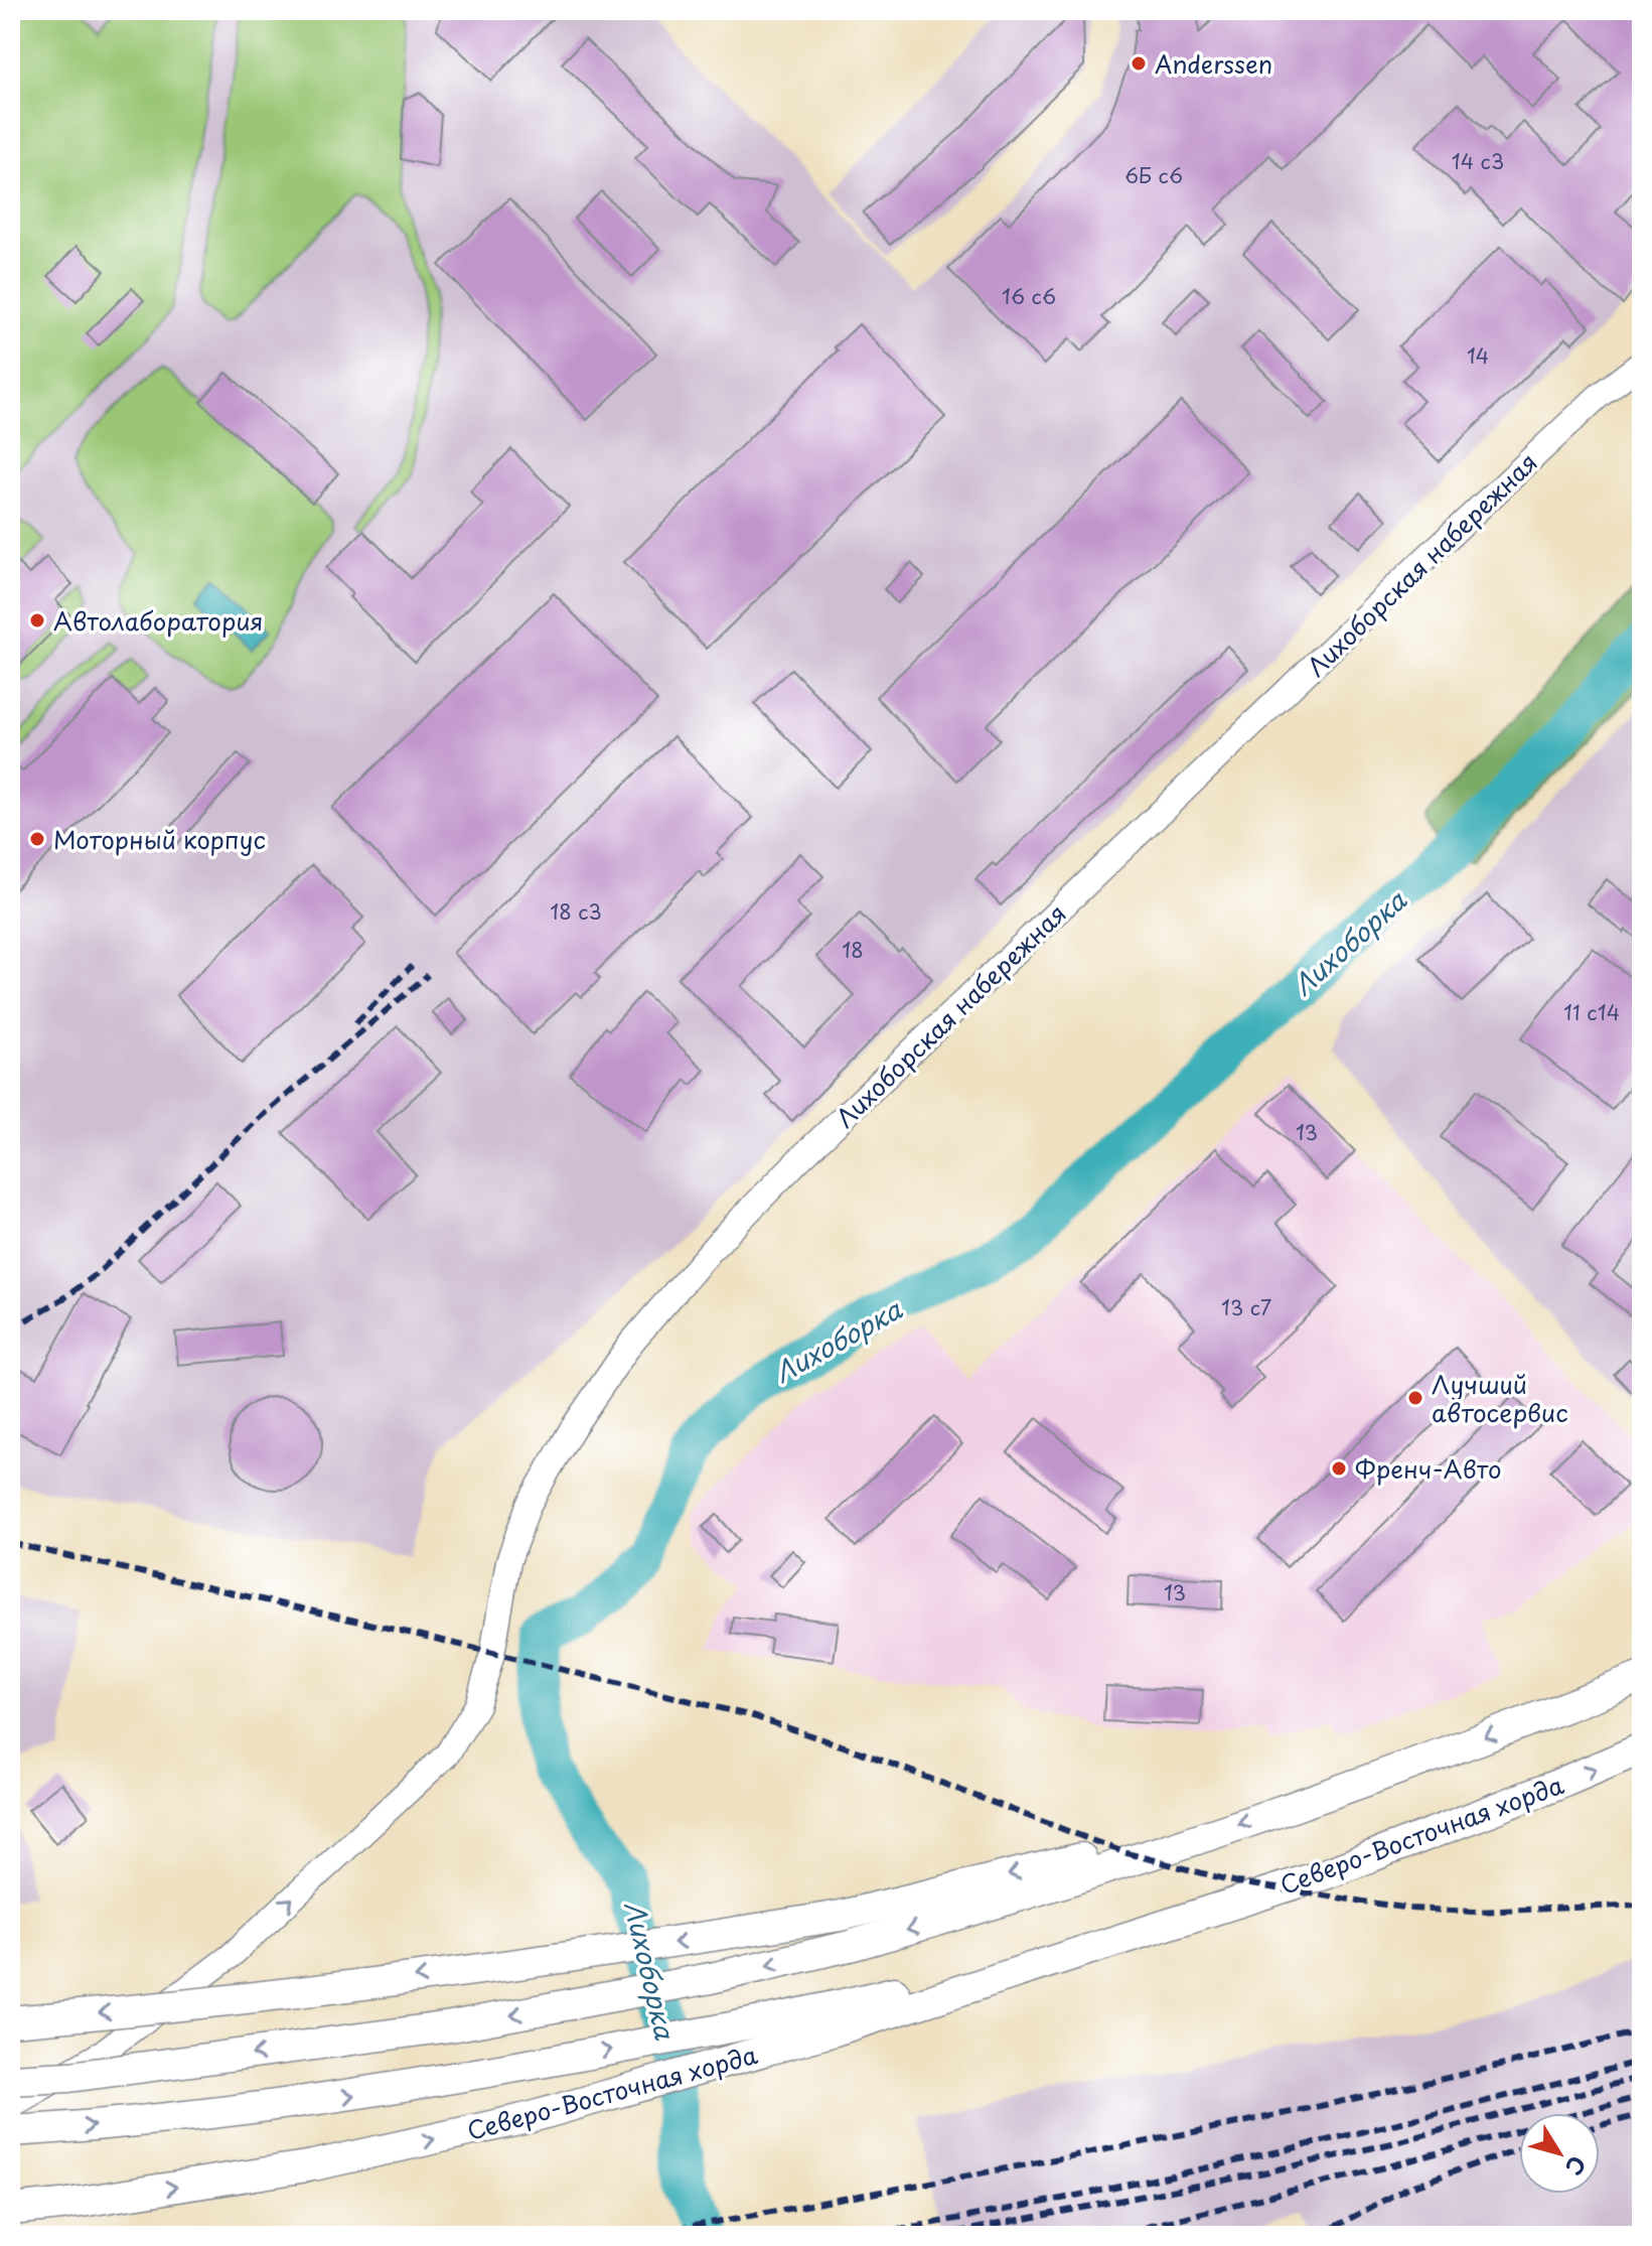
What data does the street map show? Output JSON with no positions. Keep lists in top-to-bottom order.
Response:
{
  "streets": {
    "main road": ["Северо-Восточная хорда"],
    "street": ["Лихоборская набережная"]
  },
  "one_way": ["Лихоборская набережная"],
  "water": ["Лихоборка"],
  "places": [
    "Anderssen",
    "Автолаборатория",
    "Моторный корпус",
    "Лучший автосервис",
    "Френч-Авто"
  ],
  "house_numbers": [
    "14 с3",
    "6Б с6",
    "16 с6",
    "14",
    "18 с3",
    "18",
    "11 с14",
    "13",
    "13 с7",
    "13"
  ],
  "north": "bottom right"
}
